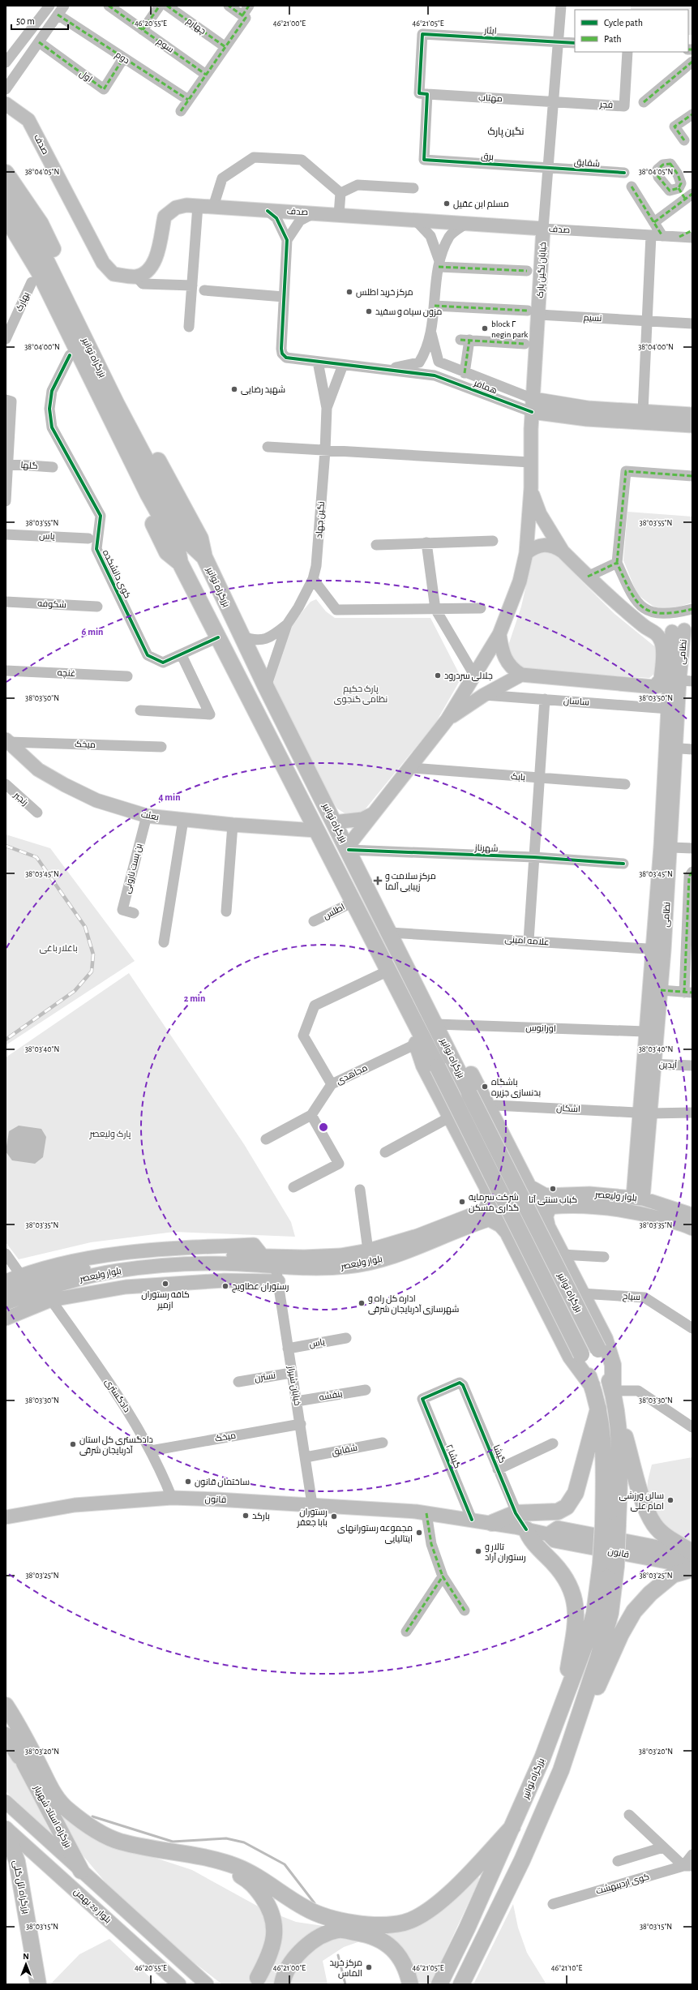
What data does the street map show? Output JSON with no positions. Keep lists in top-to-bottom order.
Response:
{
  "streets": {
    "highway": ["بزرگراه توانیر", "بزرگراه استاد شهریار", "بزرگراه ائل گلی"],
    "main road": [
      "صدف",
      "خیابان نگین پارک",
      "همافر",
      "نظامی",
      "بعثت",
      "بلوار ولیعصر",
      "قانون",
      "بلوار 29 بهمن"
    ],
    "street": [
      "چهارم",
      "ایثار",
      "سوم",
      "دوم",
      "اول",
      "مهتاب",
      "فجر",
      "برق",
      "شقایق",
      "بهارک",
      "نسیم",
      "گلها",
      "نگین جهاد",
      "یاس",
      "کوی دانشکده",
      "شکوفه",
      "غنچه",
      "ساسان",
      "میخک",
      "بابک",
      "رنجبر",
      "شهرناز",
      "بن بست نارونی",
      "اطلس",
      "علامه امینی",
      "اورانوس",
      "آیدین",
      "مجاهدی",
      "اشکان",
      "سیاح",
      "نسترن",
      "خیابان شیراز",
      "دادگستری",
      "بنفشه",
      "گیشا",
      "گیشا ۲",
      "کوی اردیبهشت"
    ]
  },
  "crossings": [
    ["ایثار", "مهتاب"],
    ["ایثار", "برق"],
    ["ایثار", "خیابان نگین پارک"],
    ["دوم", "اول"],
    ["مهتاب", "فجر"],
    ["مهتاب", "برق"],
    ["مهتاب", "خیابان نگین پارک"],
    ["فجر", "خیابان نگین پارک"],
    ["صدف", "خیابان نگین پارک"],
    ["برق", "شقایق"],
    ["برق", "خیابان نگین پارک"],
    ["شقایق", "خیابان نگین پارک"],
    ["شقایق", "خیابان شیراز"],
    ["خیابان نگین پارک", "نسیم"],
    ["خیابان نگین پارک", "همافر"],
    ["بزرگراه توانیر", "کوی دانشکده"],
    ["بزرگراه توانیر", "بعثت"],
    ["بزرگراه توانیر", "شهرناز"],
    ["بزرگراه توانیر", "اطلس"],
    ["بزرگراه توانیر", "علامه امینی"],
    ["بزرگراه توانیر", "اورانوس"],
    ["یاس", "خیابان شیراز"],
    ["نظامی", "ساسان"],
    ["نظامی", "علامه امینی"],
    ["نظامی", "اورانوس"],
    ["نظامی", "آیدین"],
    ["نظامی", "اشکان"],
    ["نظامی", "بلوار ولیعصر"],
    ["میخک", "بعثت"],
    ["میخک", "خیابان شیراز"],
    ["میخک", "دادگستری"],
    ["بعثت", "بن بست نارونی"],
    ["بلوار ولیعصر", "خیابان شیراز"],
    ["نسترن", "خیابان شیراز"],
    ["خیابان شیراز", "بنفشه"],
    ["خیابان شیراز", "قانون"],
    ["دادگستری", "قانون"],
    ["گیشا", "گیشا ۲"],
    ["گیشا", "قانون"],
    ["گیشا ۲", "قانون"],
    ["بزرگراه استاد شهریار", "بلوار 29 بهمن"],
    ["بزرگراه ائل گلی", "بلوار 29 بهمن"]
  ],
  "districts": ["نگین پارک"],
  "parks": ["پارک حکیم نظامی گنجوی", "باغلار باغی", "پارک ولیعصر"],
  "places": {
    "other": [
      "مسلم ابن عقیل",
      "مرکز خرید اطلس",
      "مزون سیاه و سفید",
      "block ۲ negin park",
      "شهید رضایی",
      "جلالی سردرود",
      "باشگاه بدنسازی جزیره",
      "کباب سنتی آتا",
      "شرکت سرمایه گذاری مسکن",
      "کافه رستوران ازمیر",
      "رستوران عطاویچ",
      "اداره کل راه و شهرسازی آذربایجان شرقی",
      "دادگستری کل استان آذربایجان شرقی",
      "ساختمان قانون",
      "سالن ورزشی امام علی",
      "بارکد",
      "رستوران بابا جعفر",
      "مجموعه رستورانهای ایتالیایی",
      "تالار و رستوران آراد",
      "مرکز خرید الماس"
    ],
    "health": ["مرکز سلامت و زیبایی آلما"]
  },
  "legend": ["Cycle path", "Path"],
  "scale_bar": "50 m",
  "north": "top",
  "coordinates": [
    "46°20'55\"E",
    "46°21'00\"E",
    "46°21'05\"E",
    "38°04'05\"N",
    "38°04'00\"N",
    "38°03'55\"N",
    "38°03'50\"N",
    "38°03'45\"N",
    "38°03'40\"N",
    "38°03'35\"N",
    "38°03'30\"N",
    "38°03'25\"N",
    "38°03'20\"N",
    "38°03'15\"N",
    "46°21'10\"E"
  ],
  "rings": ["6 min", "4 min", "2 min"]
}
